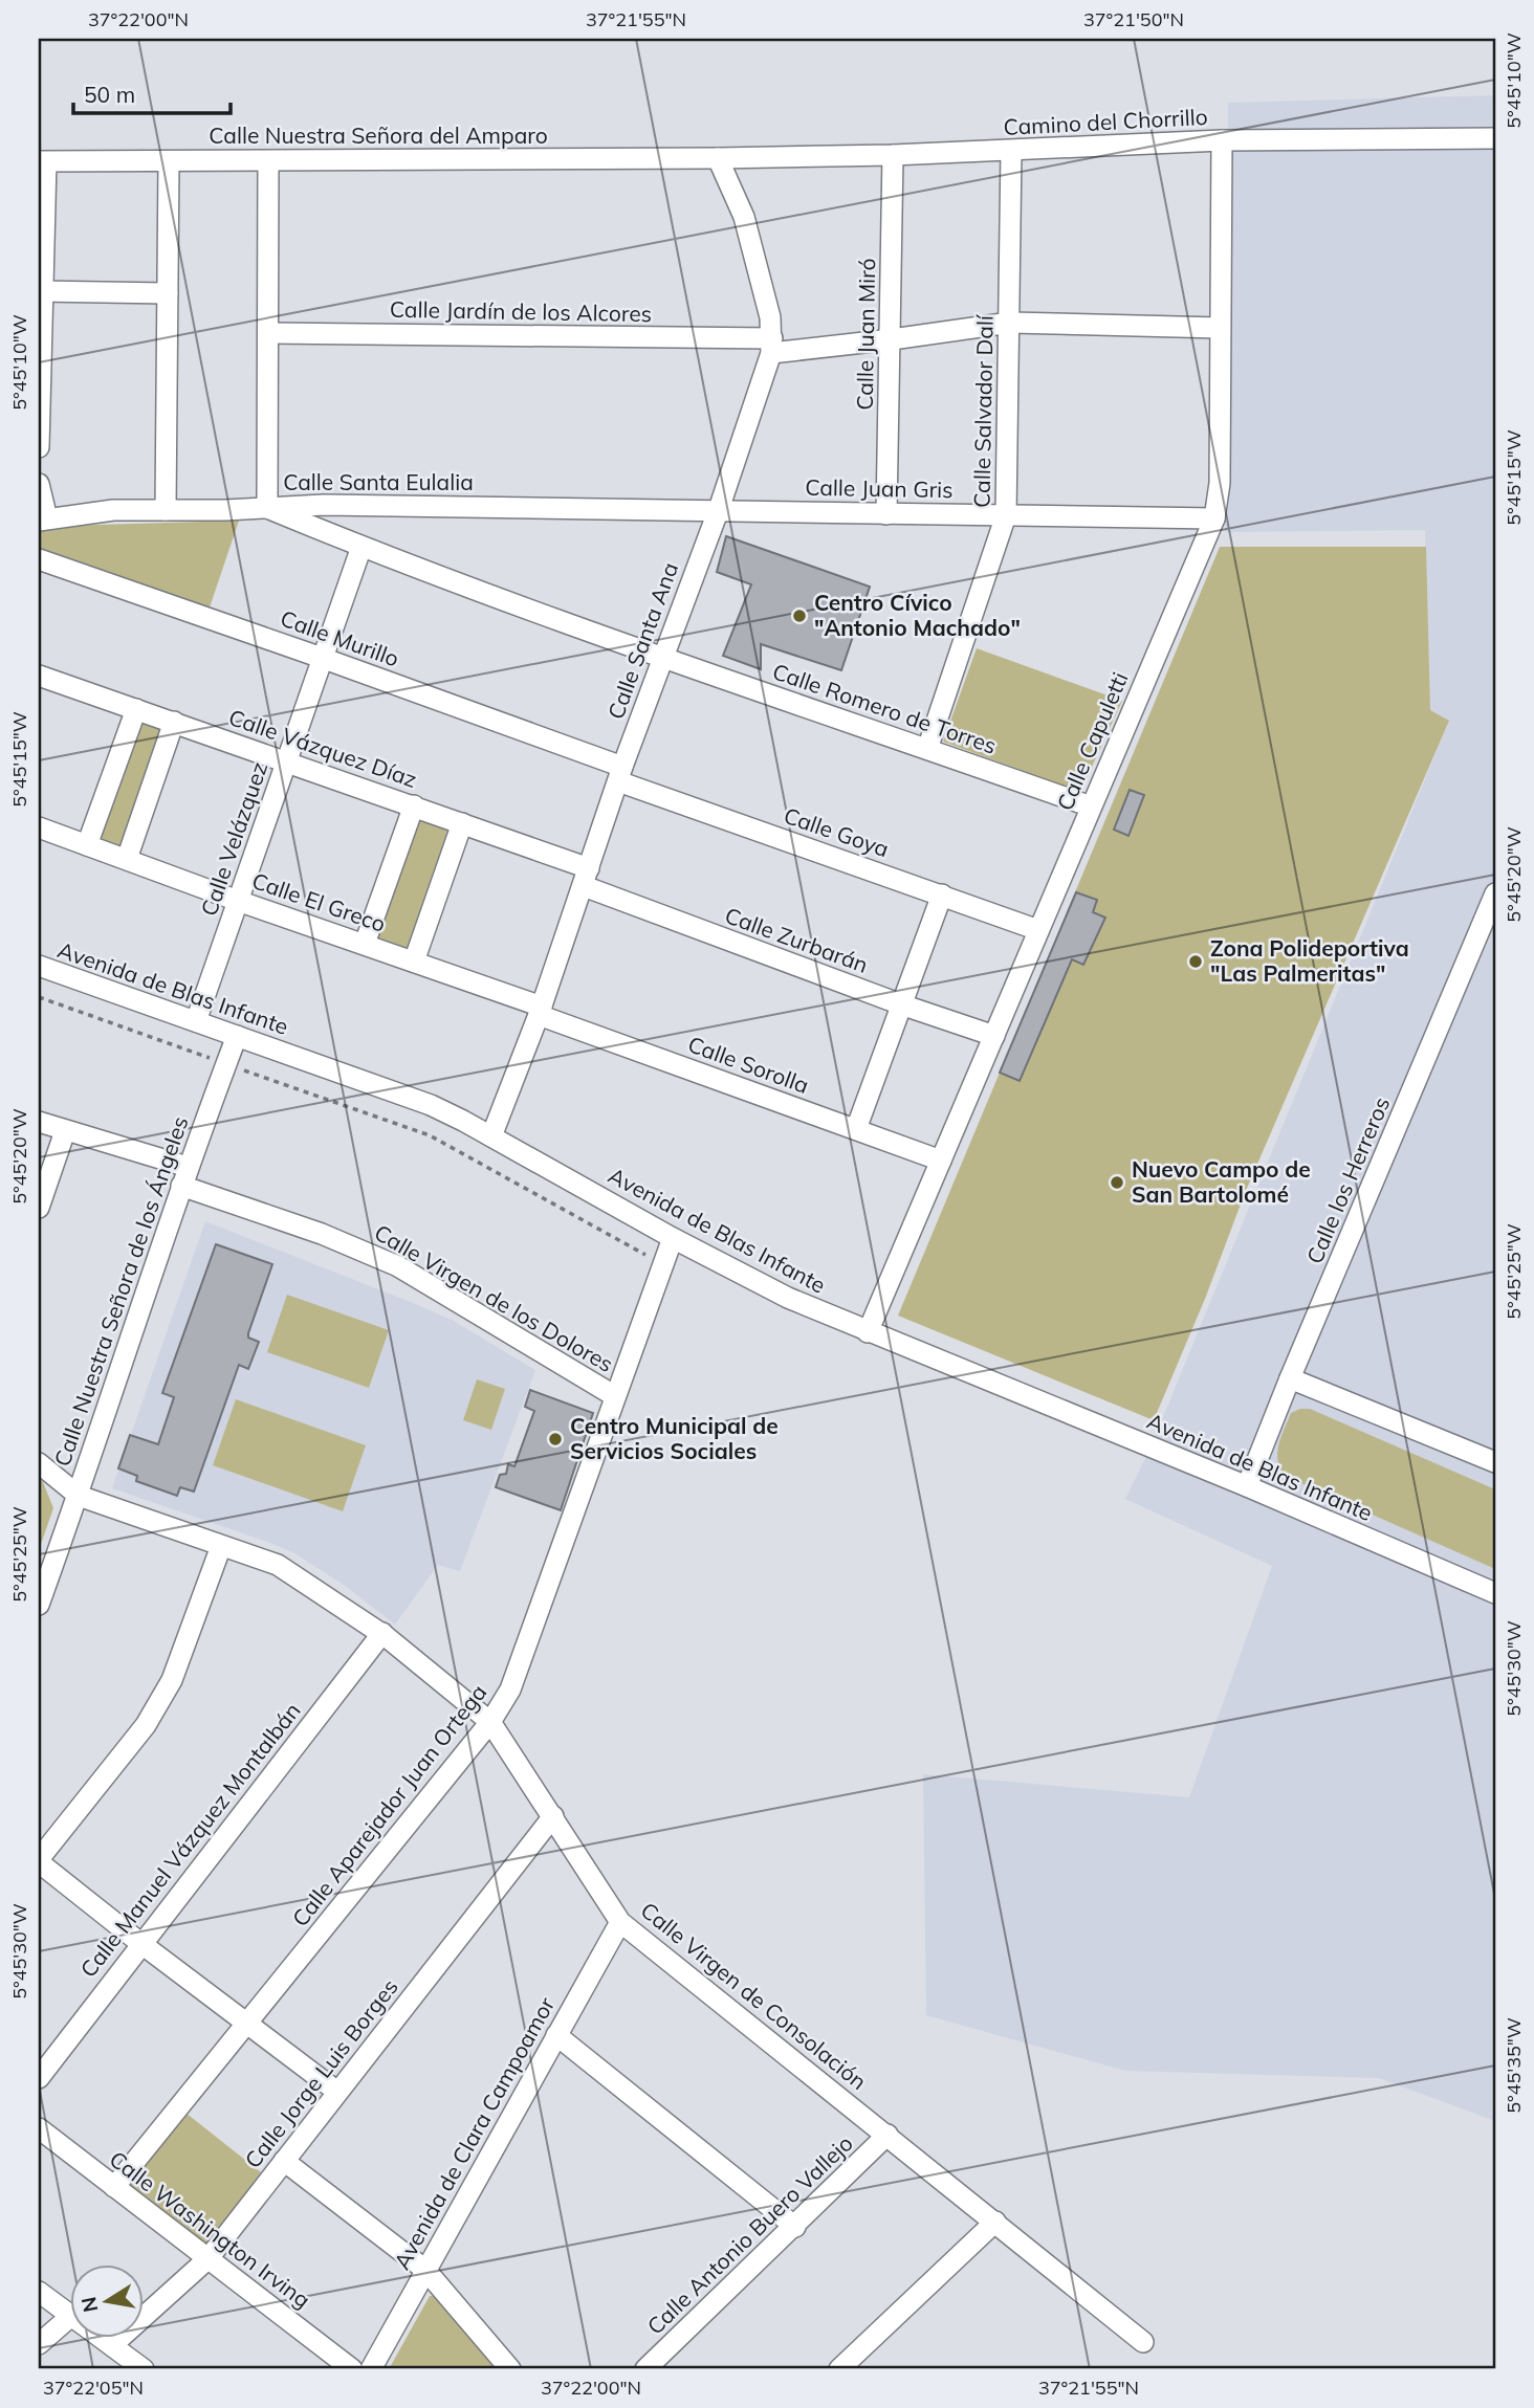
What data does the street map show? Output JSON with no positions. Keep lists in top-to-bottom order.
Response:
{
  "streets": {
    "street": [
      "Camino del Chorrillo",
      "Calle Nuestra Señora del Amparo",
      "Calle Jardín de los Alcores",
      "Calle Juan Miró",
      "Calle Salvador Dalí",
      "Calle Santa Eulalia",
      "Calle Juan Gris",
      "Calle Murillo",
      "Calle Santa Ana",
      "Calle Romero de Torres",
      "Calle Capuletti",
      "Calle Vázquez Díaz",
      "Calle Goya",
      "Calle Velázquez",
      "Calle El Greco",
      "Calle Zurbarán",
      "Avenida de Blas Infante",
      "Calle Sorolla",
      "Calle los Herreros",
      "Calle Nuestra Señora de los Ángeles",
      "Calle Virgen de los Dolores",
      "Calle Aparejador Juan Ortega",
      "Calle Manuel Vázquez Montalbán",
      "Calle Virgen de Consolación",
      "Calle Jorge Luis Borges",
      "Avenida de Clara Campoamor",
      "Calle Washington Irving",
      "Calle Antonio Buero Vallejo"
    ]
  },
  "crossings": [
    ["Camino del Chorrillo", "Calle Nuestra Señora del Amparo"],
    ["Camino del Chorrillo", "Calle Juan Miró"],
    ["Camino del Chorrillo", "Calle Salvador Dalí"],
    ["Camino del Chorrillo", "Calle Santa Ana"],
    ["Camino del Chorrillo", "Calle Capuletti"],
    ["Calle Nuestra Señora del Amparo", "Calle Santa Ana"],
    ["Calle Jardín de los Alcores", "Calle Juan Miró"],
    ["Calle Jardín de los Alcores", "Calle Salvador Dalí"],
    ["Calle Jardín de los Alcores", "Calle Santa Ana"],
    ["Calle Jardín de los Alcores", "Calle Capuletti"],
    ["Calle Juan Miró", "Calle Juan Gris"],
    ["Calle Salvador Dalí", "Calle Juan Gris"],
    ["Calle Salvador Dalí", "Calle Romero de Torres"],
    ["Calle Santa Eulalia", "Calle Juan Gris"],
    ["Calle Santa Eulalia", "Calle Santa Ana"],
    ["Calle Santa Eulalia", "Calle Romero de Torres"],
    ["Calle Juan Gris", "Calle Santa Ana"],
    ["Calle Juan Gris", "Calle Capuletti"],
    ["Calle Murillo", "Calle Santa Ana"],
    ["Calle Murillo", "Calle Goya"],
    ["Calle Murillo", "Calle Velázquez"],
    ["Calle Santa Ana", "Calle Romero de Torres"],
    ["Calle Santa Ana", "Calle Vázquez Díaz"],
    ["Calle Santa Ana", "Calle Goya"],
    ["Calle Santa Ana", "Calle El Greco"],
    ["Calle Santa Ana", "Calle Zurbarán"],
    ["Calle Santa Ana", "Avenida de Blas Infante"],
    ["Calle Santa Ana", "Calle Sorolla"],
    ["Calle Romero de Torres", "Calle Capuletti"],
    ["Calle Romero de Torres", "Calle Velázquez"],
    ["Calle Capuletti", "Calle Goya"],
    ["Calle Capuletti", "Calle Zurbarán"],
    ["Calle Capuletti", "Avenida de Blas Infante"],
    ["Calle Capuletti", "Calle Sorolla"],
    ["Calle Vázquez Díaz", "Calle Velázquez"],
    ["Calle Vázquez Díaz", "Calle Zurbarán"],
    ["Calle Velázquez", "Calle El Greco"],
    ["Calle Velázquez", "Avenida de Blas Infante"],
    ["Calle El Greco", "Calle Sorolla"],
    ["Avenida de Blas Infante", "Calle los Herreros"],
    ["Avenida de Blas Infante", "Calle Nuestra Señora de los Ángeles"],
    ["Avenida de Blas Infante", "Calle Aparejador Juan Ortega"],
    ["Calle Nuestra Señora de los Ángeles", "Calle Virgen de los Dolores"],
    ["Calle Nuestra Señora de los Ángeles", "Calle Virgen de Consolación"],
    ["Calle Virgen de los Dolores", "Calle Aparejador Juan Ortega"],
    ["Calle Aparejador Juan Ortega", "Calle Virgen de Consolación"],
    ["Calle Aparejador Juan Ortega", "Calle Washington Irving"],
    ["Calle Manuel Vázquez Montalbán", "Calle Virgen de Consolación"],
    ["Calle Virgen de Consolación", "Calle Jorge Luis Borges"],
    ["Calle Virgen de Consolación", "Avenida de Clara Campoamor"],
    ["Calle Virgen de Consolación", "Calle Antonio Buero Vallejo"],
    ["Calle Jorge Luis Borges", "Calle Washington Irving"]
  ],
  "places": [
    "Centro Cívico \"Antonio Machado\"",
    "Zona Polideportiva \"Las Palmeritas\"",
    "Nuevo Campo de San Bartolomé",
    "Centro Municipal de Servicios Sociales"
  ],
  "scale_bar": "50 m",
  "north": "left",
  "coordinates": [
    "37°22'00\"N",
    "37°21'55\"N",
    "37°21'50\"N",
    "5°45'10\"W",
    "5°45'15\"W",
    "5°45'20\"W",
    "5°45'25\"W",
    "5°45'30\"W",
    "5°45'35\"W",
    "37°22'05\"N"
  ]
}
